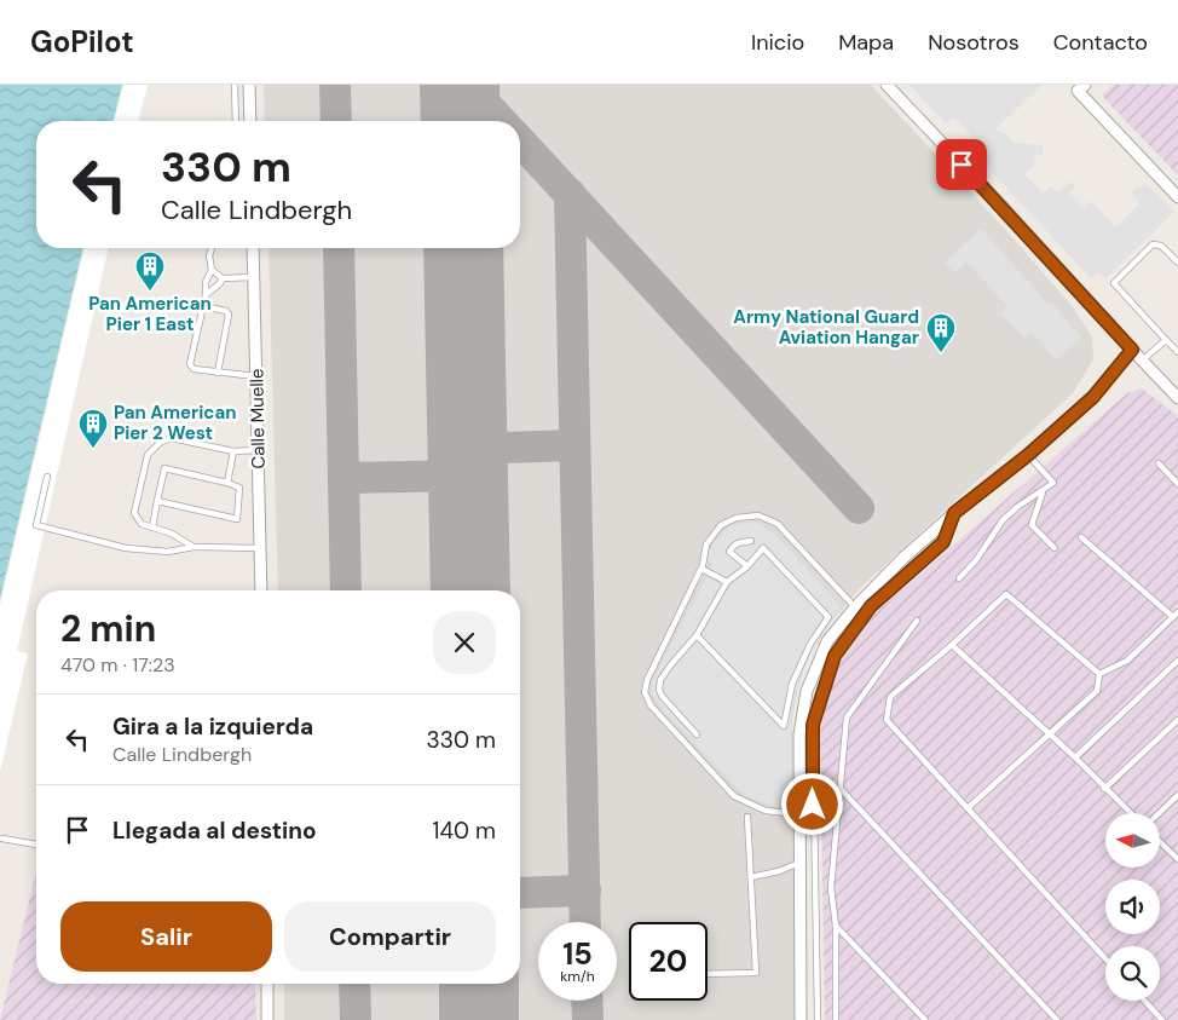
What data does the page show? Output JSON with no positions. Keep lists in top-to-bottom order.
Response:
{
  "streets": {
    "street": ["Calle Muelle"]
  },
  "places": {
    "building": ["Pan American Pier 1 East", "Army National Guard Aviation Hangar", "Pan American Pier 2 West"]
  },
  "north": "left",
  "page": {
    "header": "GoPilot",
    "nav": [
      "Inicio",
      "Mapa",
      "Nosotros",
      "Contacto"
    ],
    "turn": ["330 m", "Calle Lindbergh"],
    "heading": ["2 min", "470 m · 17:23"],
    "list": [
      {
        "name": "Gira a la izquierda",
        "note": "Calle Lindbergh",
        "value": "330 m"
      },
      {
        "name": "Llegada al destino",
        "value": "140 m"
      }
    ],
    "buttons": ["Salir", "Compartir"],
    "speed": "15 km/h",
    "limit": "20"
  }
}
